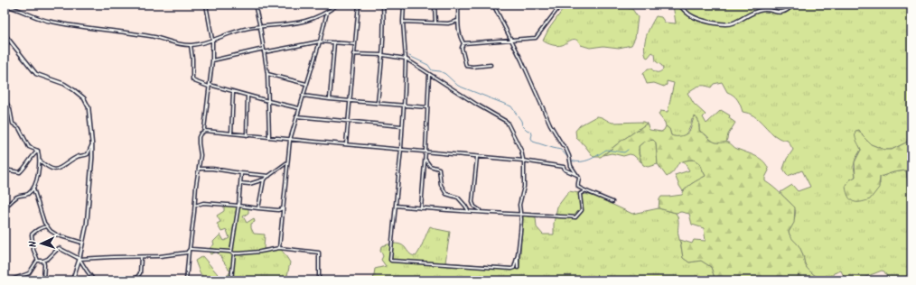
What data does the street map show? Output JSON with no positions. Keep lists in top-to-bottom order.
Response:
{
  "north": "left"
}
